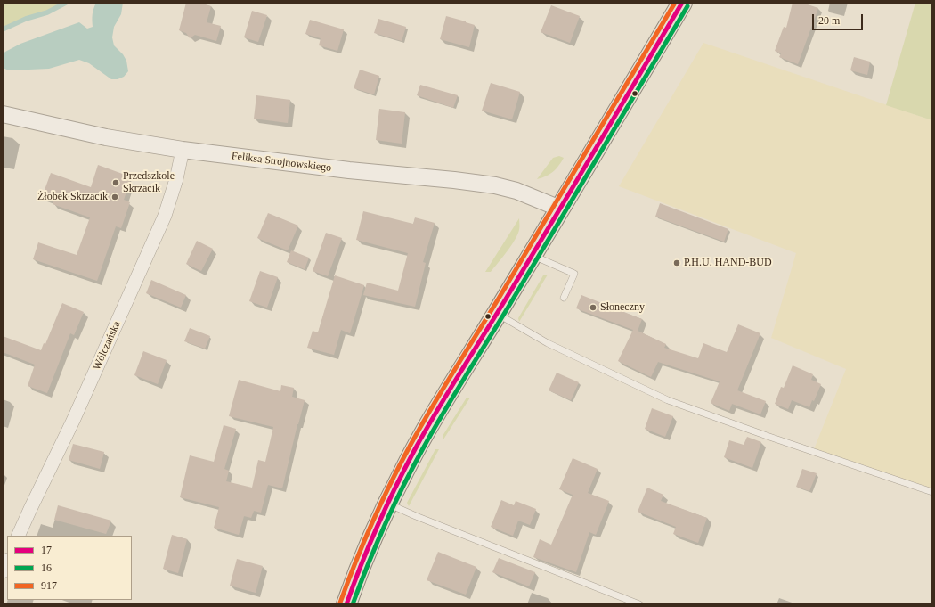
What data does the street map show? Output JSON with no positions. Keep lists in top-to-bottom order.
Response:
{
  "streets": {
    "street": ["Feliksa Strojnowskiego", "Wólczańska"]
  },
  "crossings": [
    ["Feliksa Strojnowskiego", "Wólczańska"]
  ],
  "places": [
    "Przedszkole Skrzacik",
    "Żłobek Skrzacik",
    "P.H.U. HAND-BUD",
    "Słoneczny"
  ],
  "lines": ["transit line 17", "transit line 917", "transit line 16"],
  "legend": ["17", "16", "917"],
  "scale_bar": "20 m"
}
